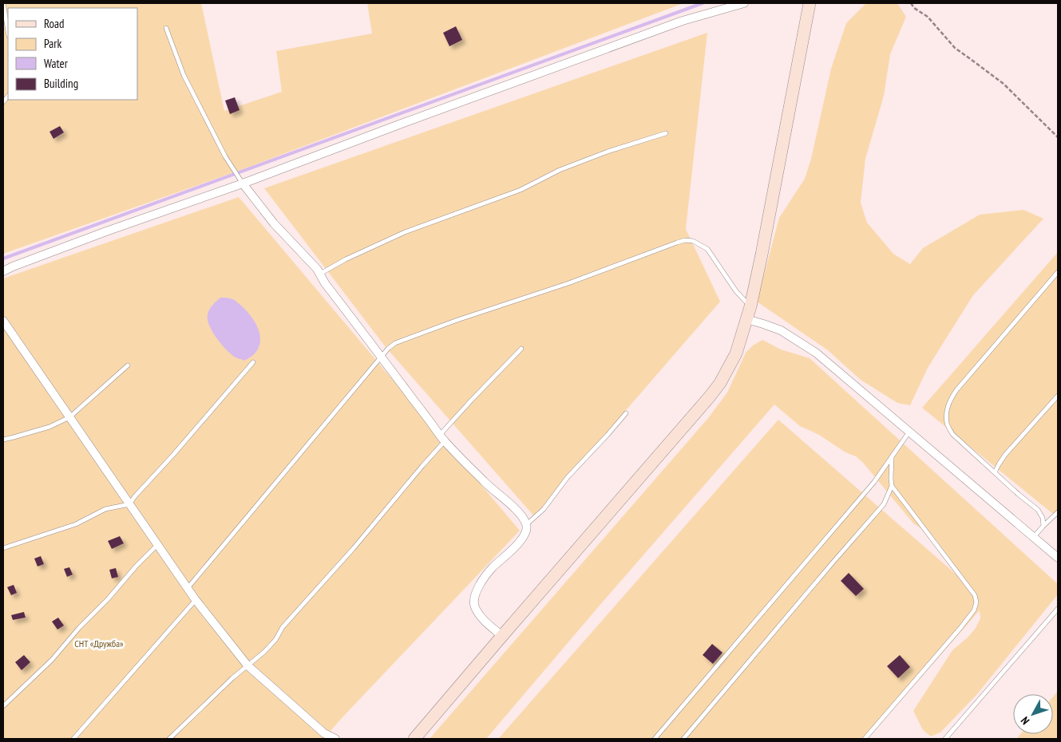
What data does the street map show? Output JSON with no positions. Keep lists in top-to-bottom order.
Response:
{
  "parks": ["СНТ «Дружба»"],
  "legend": [
    "Road",
    "Park",
    "Water",
    "Building"
  ],
  "north": "bottom left"
}
